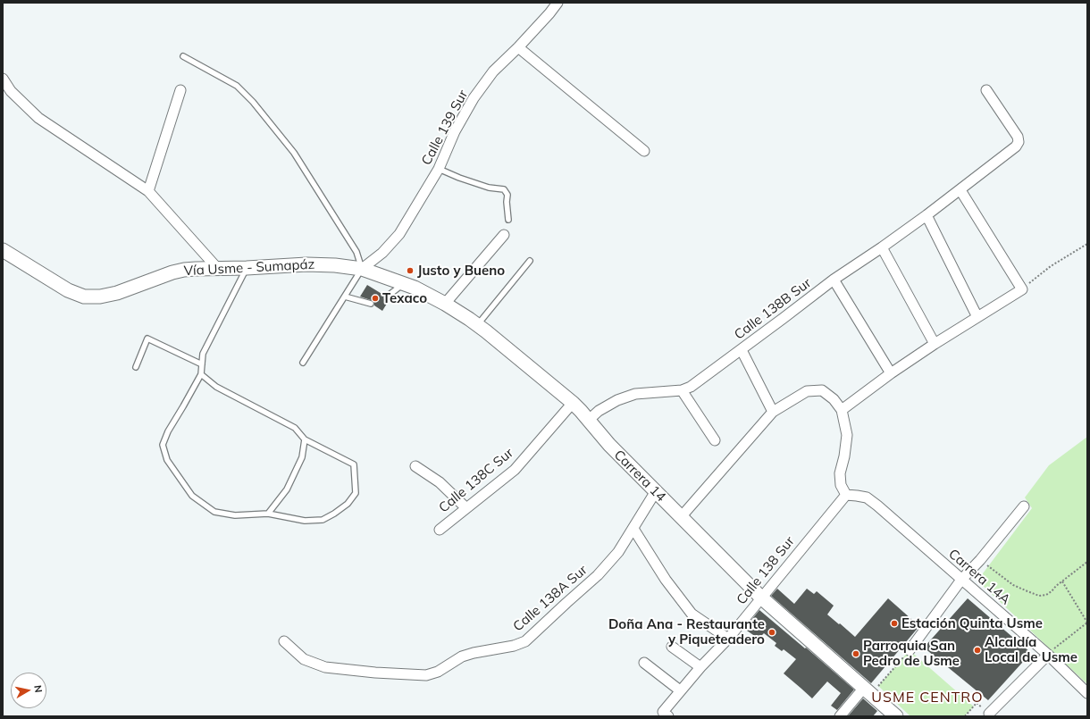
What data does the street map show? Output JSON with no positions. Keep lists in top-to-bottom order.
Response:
{
  "streets": {
    "street": [
      "Calle 139 Sur",
      "Vía Usme - Sumapáz",
      "Calle 138B Sur",
      "Carrera 14",
      "Calle 138C Sur",
      "Calle 138 Sur",
      "Carrera 14A",
      "Calle 138A Sur"
    ]
  },
  "crossings": [
    ["Calle 139 Sur", "Vía Usme - Sumapáz"],
    ["Calle 139 Sur", "Carrera 14"],
    ["Vía Usme - Sumapáz", "Carrera 14"],
    ["Calle 138B Sur", "Carrera 14"],
    ["Carrera 14", "Calle 138C Sur"],
    ["Carrera 14", "Calle 138 Sur"],
    ["Carrera 14", "Calle 138A Sur"],
    ["Calle 138 Sur", "Carrera 14A"]
  ],
  "districts": ["USME CENTRO"],
  "places": [
    "Justo y Bueno",
    "Texaco",
    "Estación Quinta Usme",
    "Doña Ana - Restaurante y Piqueteadero",
    "Alcaldía Local de Usme",
    "Parroquia San Pedro de Usme"
  ],
  "north": "right"
}
